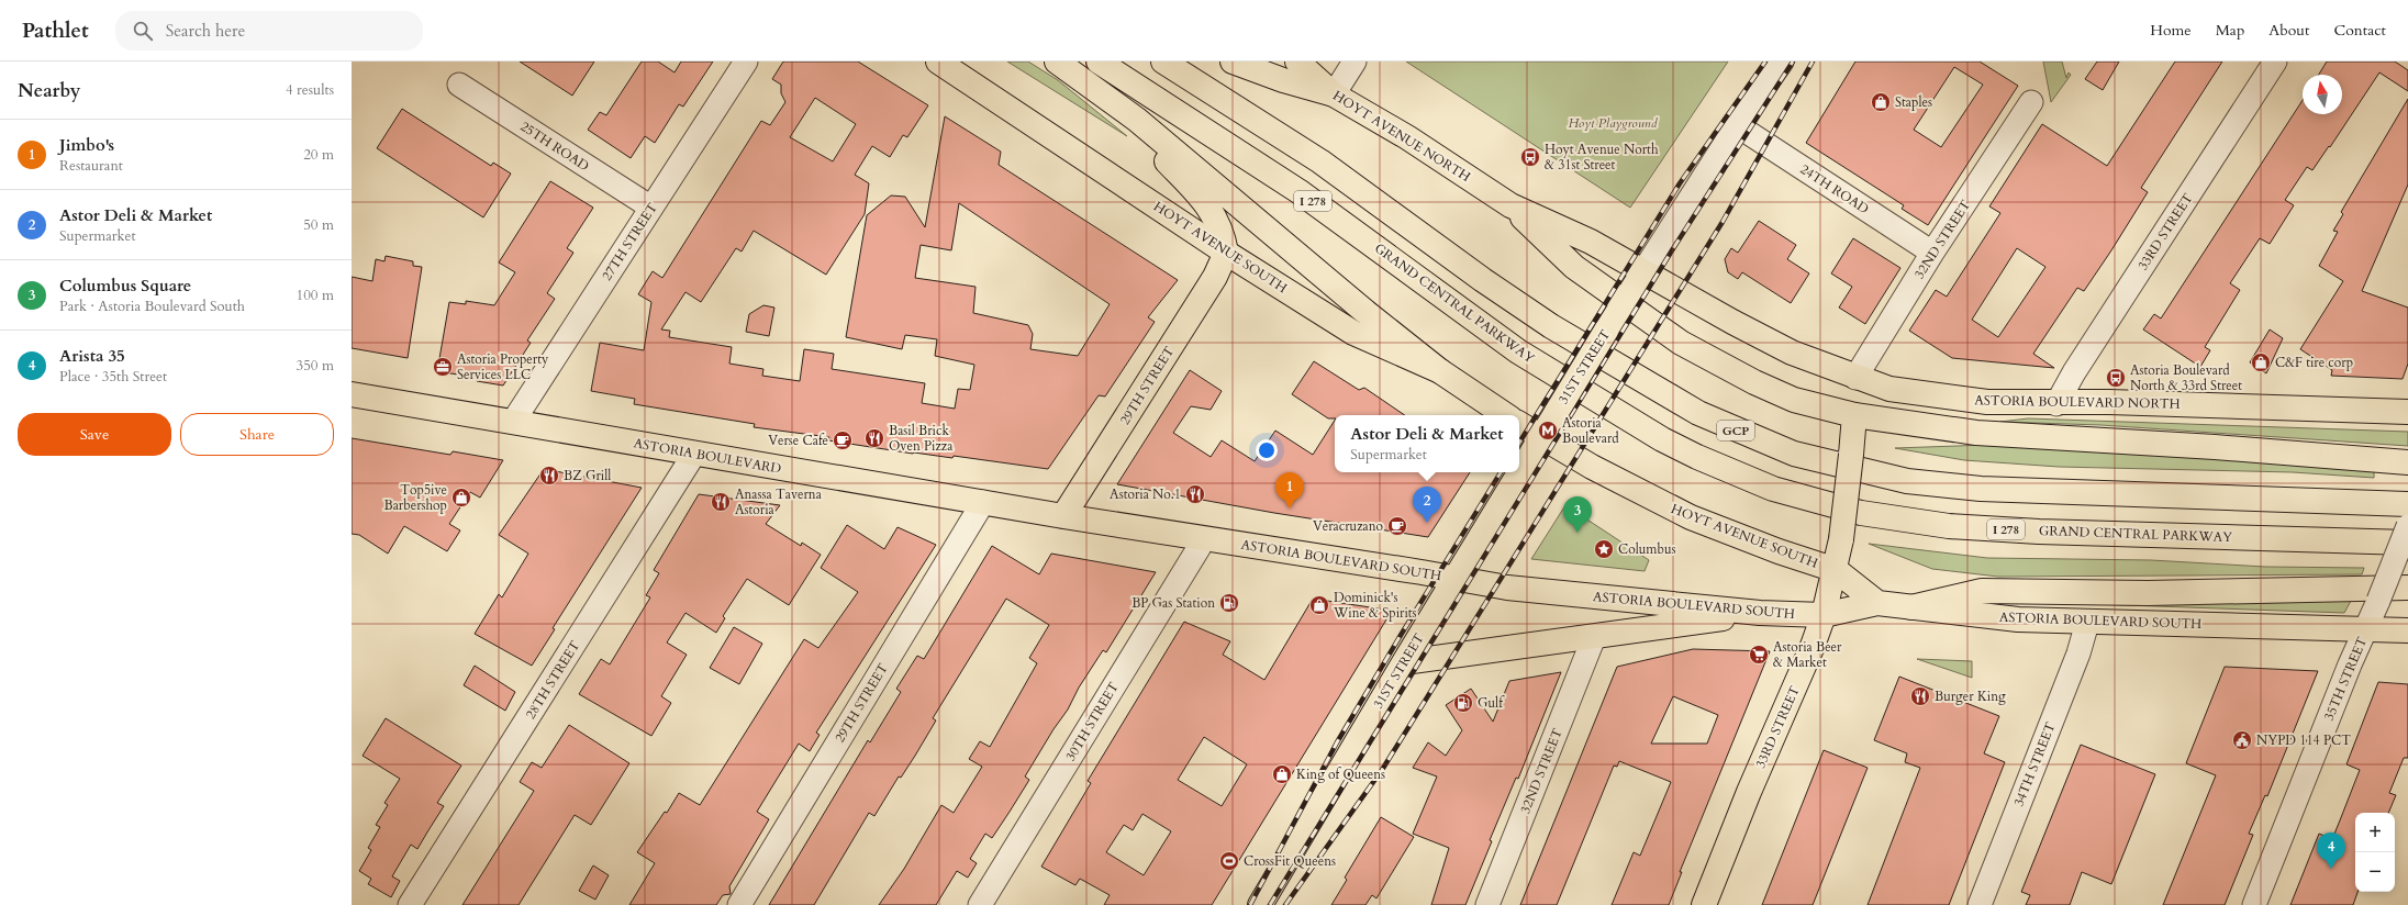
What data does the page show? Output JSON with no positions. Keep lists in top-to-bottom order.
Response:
{
  "streets": {
    "main road": [
      "HOYT AVENUE NORTH",
      "I 278",
      "33RD STREET",
      "HOYT AVENUE SOUTH",
      "GRAND CENTRAL PARKWAY",
      "31ST STREET",
      "29TH STREET",
      "ASTORIA BOULEVARD NORTH",
      "GCP",
      "ASTORIA BOULEVARD",
      "ASTORIA BOULEVARD SOUTH"
    ],
    "street": [
      "25TH ROAD",
      "24TH ROAD",
      "32ND STREET",
      "27TH STREET",
      "35TH STREET",
      "28TH STREET",
      "30TH STREET",
      "34TH STREET"
    ]
  },
  "crossings": [
    ["HOYT AVENUE NORTH", "31ST STREET"],
    ["HOYT AVENUE NORTH", "ASTORIA BOULEVARD NORTH"],
    ["25TH ROAD", "27TH STREET"],
    ["24TH ROAD", "32ND STREET"],
    ["24TH ROAD", "31ST STREET"],
    ["33RD STREET", "HOYT AVENUE SOUTH"],
    ["33RD STREET", "ASTORIA BOULEVARD NORTH"],
    ["33RD STREET", "ASTORIA BOULEVARD SOUTH"],
    ["32ND STREET", "ASTORIA BOULEVARD NORTH"],
    ["27TH STREET", "ASTORIA BOULEVARD"],
    ["HOYT AVENUE SOUTH", "31ST STREET"],
    ["HOYT AVENUE SOUTH", "29TH STREET"],
    ["HOYT AVENUE SOUTH", "ASTORIA BOULEVARD SOUTH"],
    ["31ST STREET", "ASTORIA BOULEVARD NORTH"],
    ["31ST STREET", "ASTORIA BOULEVARD SOUTH"],
    ["29TH STREET", "ASTORIA BOULEVARD"],
    ["29TH STREET", "ASTORIA BOULEVARD SOUTH"],
    ["ASTORIA BOULEVARD", "ASTORIA BOULEVARD SOUTH"],
    ["ASTORIA BOULEVARD", "28TH STREET"],
    ["ASTORIA BOULEVARD SOUTH", "35TH STREET"],
    ["ASTORIA BOULEVARD SOUTH", "30TH STREET"],
    ["ASTORIA BOULEVARD SOUTH", "34TH STREET"]
  ],
  "parks": ["Hoyt Playground"],
  "places": {
    "shop": [
      "Staples",
      "C&F tire corp",
      "Top5ive Barbershop",
      "Dominick's Wine & Spirits",
      "King of Queens"
    ],
    "bus stop": ["Hoyt Avenue North & 31st Street", "Astoria Boulevard North & 33rd Street"],
    "office": ["Astoria Property Services LLC"],
    "metro station": ["Astoria Boulevard"],
    "restaurant": [
      "Basil Brick Oven Pizza",
      "BZ Grill",
      "Astoria No.1",
      "Anassa Taverna Astoria",
      "Burger King"
    ],
    "cafe": ["Verse Cafe", "Veracruzano"],
    "place": ["Columbus"],
    "fuel station": ["BP Gas Station", "Gulf"],
    "supermarket": ["Astoria Beer & Market"],
    "public building": ["NYPD 114 PCT"],
    "sports": ["CrossFit Queens"]
  },
  "north": "top",
  "page": {
    "header": "Pathlet",
    "search": "Search here",
    "nav": [
      "Home",
      "Map",
      "About",
      "Contact"
    ],
    "heading": ["Nearby", "4 results"],
    "list": [
      {
        "mark": "1",
        "name": "Jimbo's",
        "note": "Restaurant",
        "value": "20 m"
      },
      {
        "mark": "2",
        "name": "Astor Deli & Market",
        "note": "Supermarket",
        "value": "50 m"
      },
      {
        "mark": "3",
        "name": "Columbus Square",
        "note": "Park · Astoria Boulevard South",
        "value": "100 m"
      },
      {
        "mark": "4",
        "name": "Arista 35",
        "note": "Place · 35th Street",
        "value": "350 m"
      }
    ],
    "buttons": ["Save", "Share"],
    "popup": ["Astor Deli & Market", "Supermarket"],
    "pins": [
      "1",
      "2",
      "3",
      "4"
    ],
    "map_buttons": ["+", "−"]
  }
}
